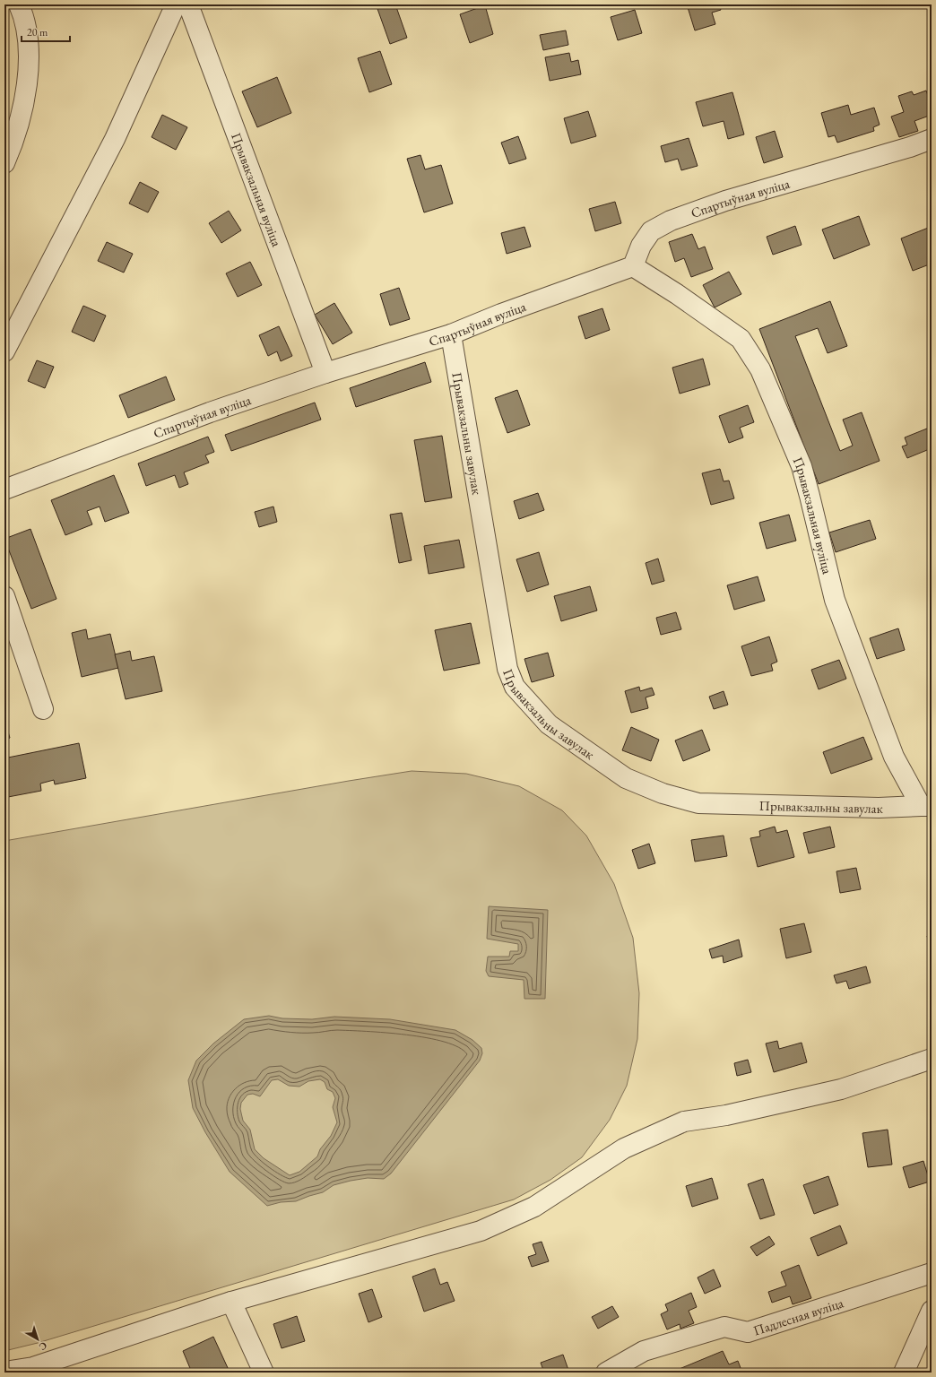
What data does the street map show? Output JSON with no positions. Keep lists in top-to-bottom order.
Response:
{
  "streets": {
    "street": [
      "Прывакзальная вуліца",
      "Спартыўная вуліца",
      "Прывакзальны завулак",
      "Падлесная вуліца"
    ]
  },
  "crossings": [
    ["Прывакзальная вуліца", "Спартыўная вуліца"],
    ["Прывакзальная вуліца", "Прывакзальны завулак"],
    ["Спартыўная вуліца", "Прывакзальны завулак"]
  ],
  "scale_bar": "20 m",
  "north": "bottom right"
}
